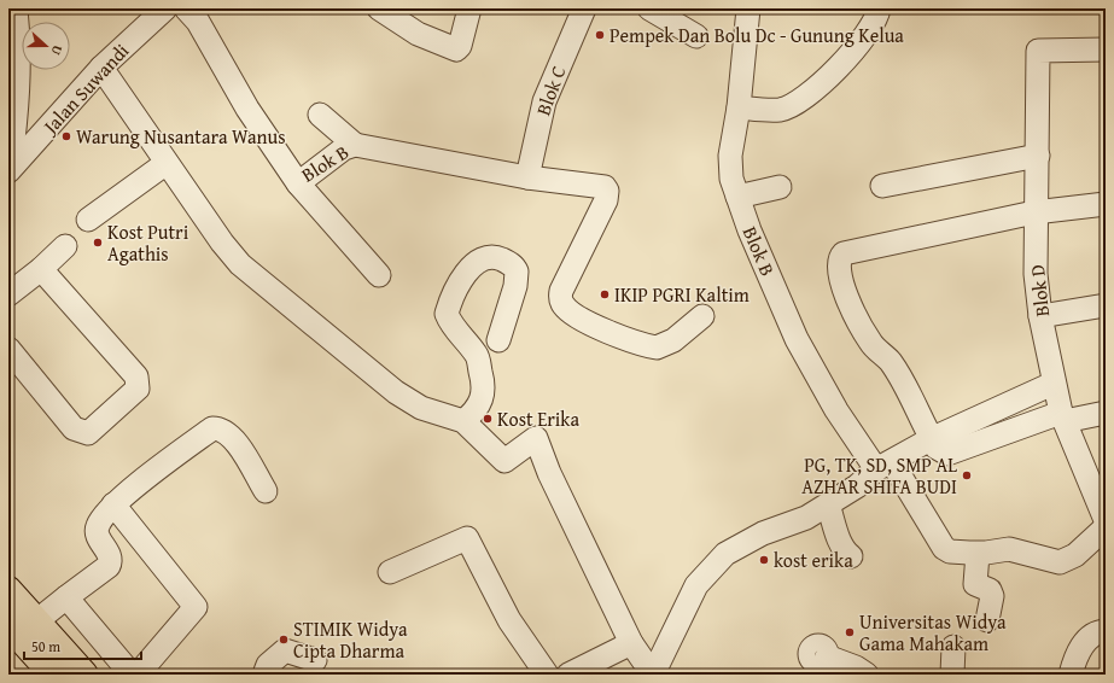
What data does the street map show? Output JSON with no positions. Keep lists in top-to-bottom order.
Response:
{
  "streets": {
    "street": [
      "Jalan Suwandi",
      "Blok C",
      "Blok B",
      "Blok D"
    ]
  },
  "crossings": [
    ["Blok C", "Blok B"]
  ],
  "places": [
    "Pempek Dan Bolu Dc - Gunung Kelua",
    "Warung Nusantara Wanus",
    "Kost Putri Agathis",
    "IKIP PGRI Kaltim",
    "Kost Erika",
    "PG, TK, SD, SMP AL AZHAR SHIFA BUDI",
    "kost erika",
    "Universitas Widya Gama Mahakam",
    "STIMIK Widya Cipta Dharma"
  ],
  "scale_bar": "50 m",
  "north": "right"
}
